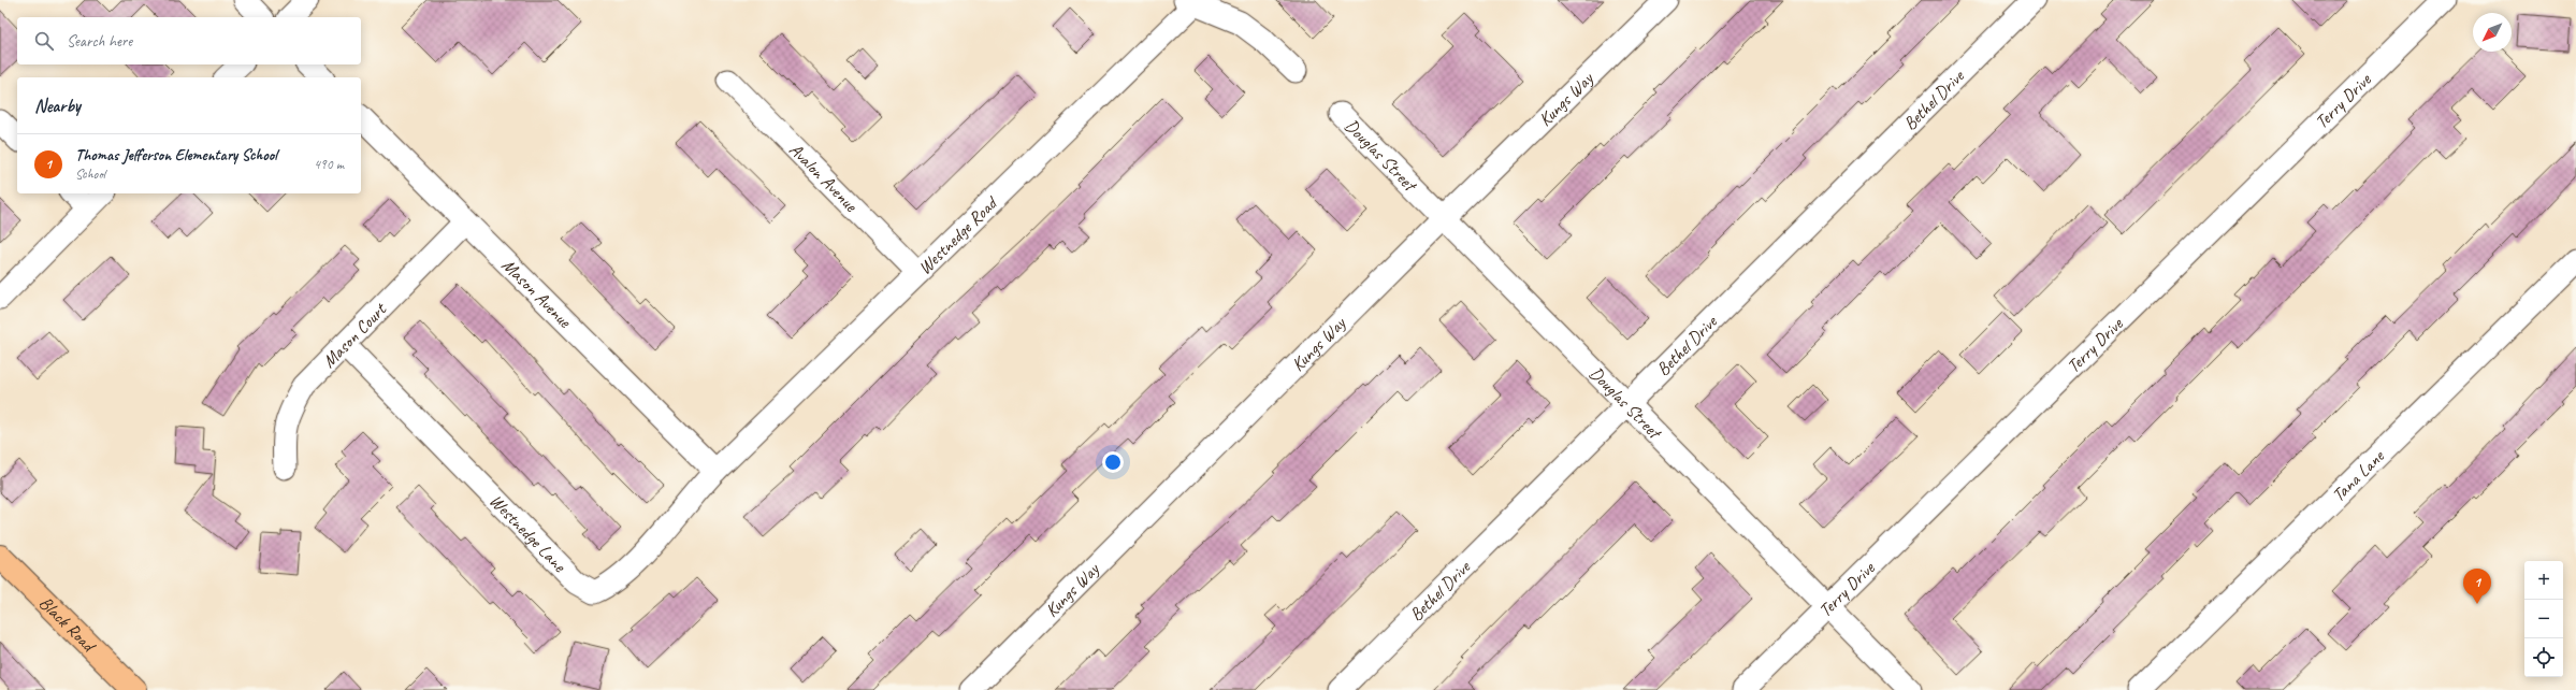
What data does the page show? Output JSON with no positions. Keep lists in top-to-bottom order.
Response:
{
  "streets": {
    "main road": ["Black Road"],
    "street": [
      "Kungs Way",
      "Bethel Drive",
      "Terry Drive",
      "Douglas Street",
      "Avalon Avenue",
      "Westnedge Road",
      "Mason Avenue",
      "Mason Court",
      "Tana Lane",
      "Westnedge Lane"
    ]
  },
  "crossings": [
    ["Kungs Way", "Douglas Street"],
    ["Bethel Drive", "Douglas Street"],
    ["Terry Drive", "Douglas Street"],
    ["Avalon Avenue", "Westnedge Road"],
    ["Westnedge Road", "Mason Avenue"],
    ["Westnedge Road", "Westnedge Lane"],
    ["Mason Avenue", "Mason Court"],
    ["Mason Avenue", "Westnedge Lane"],
    ["Mason Court", "Westnedge Lane"]
  ],
  "north": "bottom left",
  "page": {
    "search": "Search here",
    "heading": "Nearby",
    "list": [
      {
        "mark": "1",
        "name": "Thomas Jefferson Elementary School",
        "note": "School",
        "value": "490 m"
      }
    ],
    "map_buttons": ["+", "−"],
    "pins": "1"
  }
}
